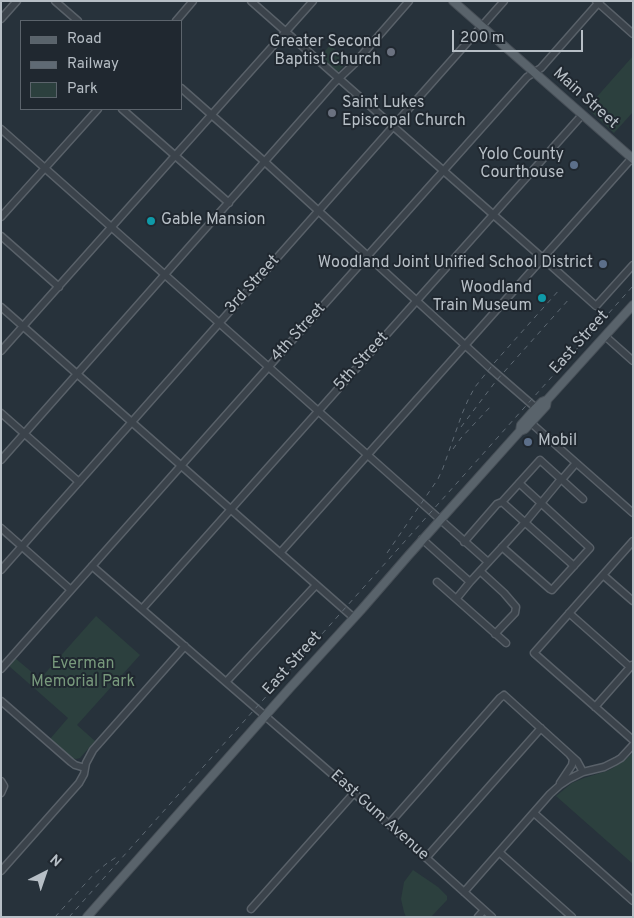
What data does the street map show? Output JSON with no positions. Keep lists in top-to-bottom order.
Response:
{
  "streets": {
    "main road": ["Main Street", "East Street"],
    "street": [
      "3rd Street",
      "4th Street",
      "5th Street",
      "East Gum Avenue"
    ]
  },
  "crossings": [
    ["Main Street", "3rd Street"],
    ["Main Street", "4th Street"],
    ["Main Street", "5th Street"],
    ["4th Street", "East Gum Avenue"],
    ["East Street", "East Gum Avenue"],
    ["5th Street", "East Gum Avenue"]
  ],
  "parks": ["Everman Memorial Park"],
  "places": [
    "Greater Second Baptist Church",
    "Saint Lukes Episcopal Church",
    "Yolo County Courthouse",
    "Gable Mansion",
    "Woodland Joint Unified School District",
    "Woodland Train Museum",
    "Mobil"
  ],
  "legend": ["Road", "Railway", "Park"],
  "scale_bar": "200 m",
  "north": "top right"
}
